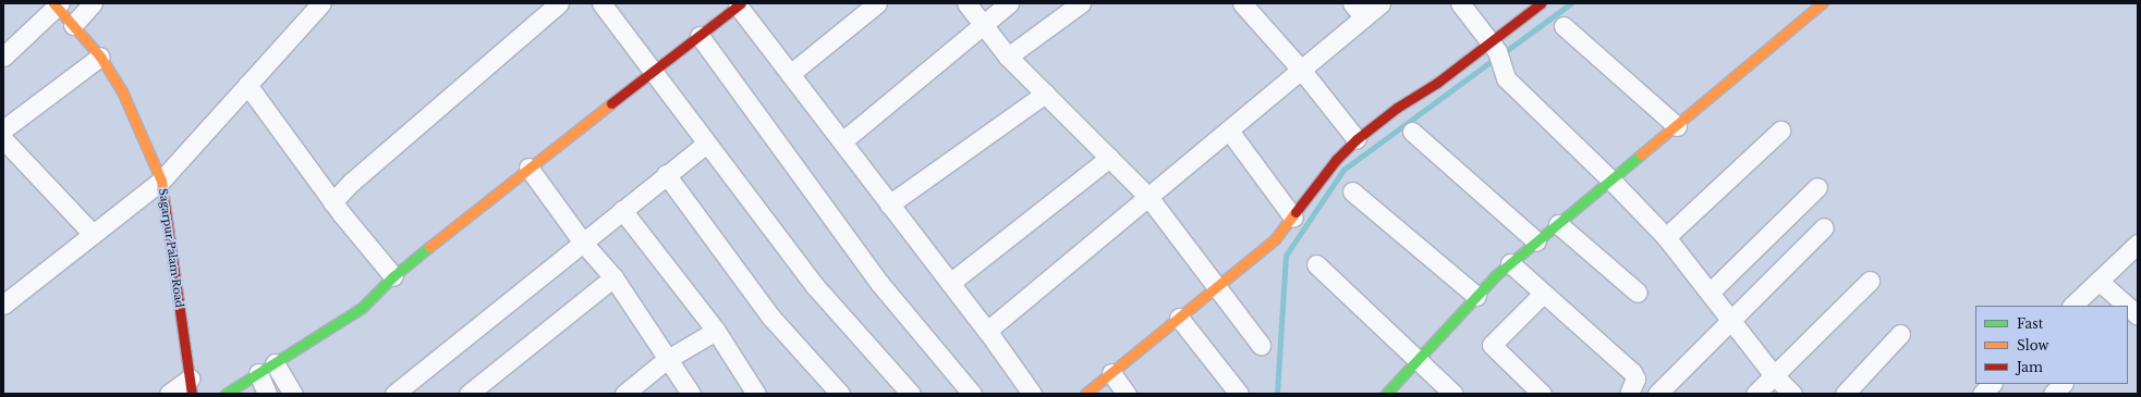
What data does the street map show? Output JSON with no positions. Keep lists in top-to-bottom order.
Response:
{
  "streets": {
    "street": ["Sagarpur Palam Road"]
  },
  "legend": ["Fast", "Slow", "Jam"]
}
